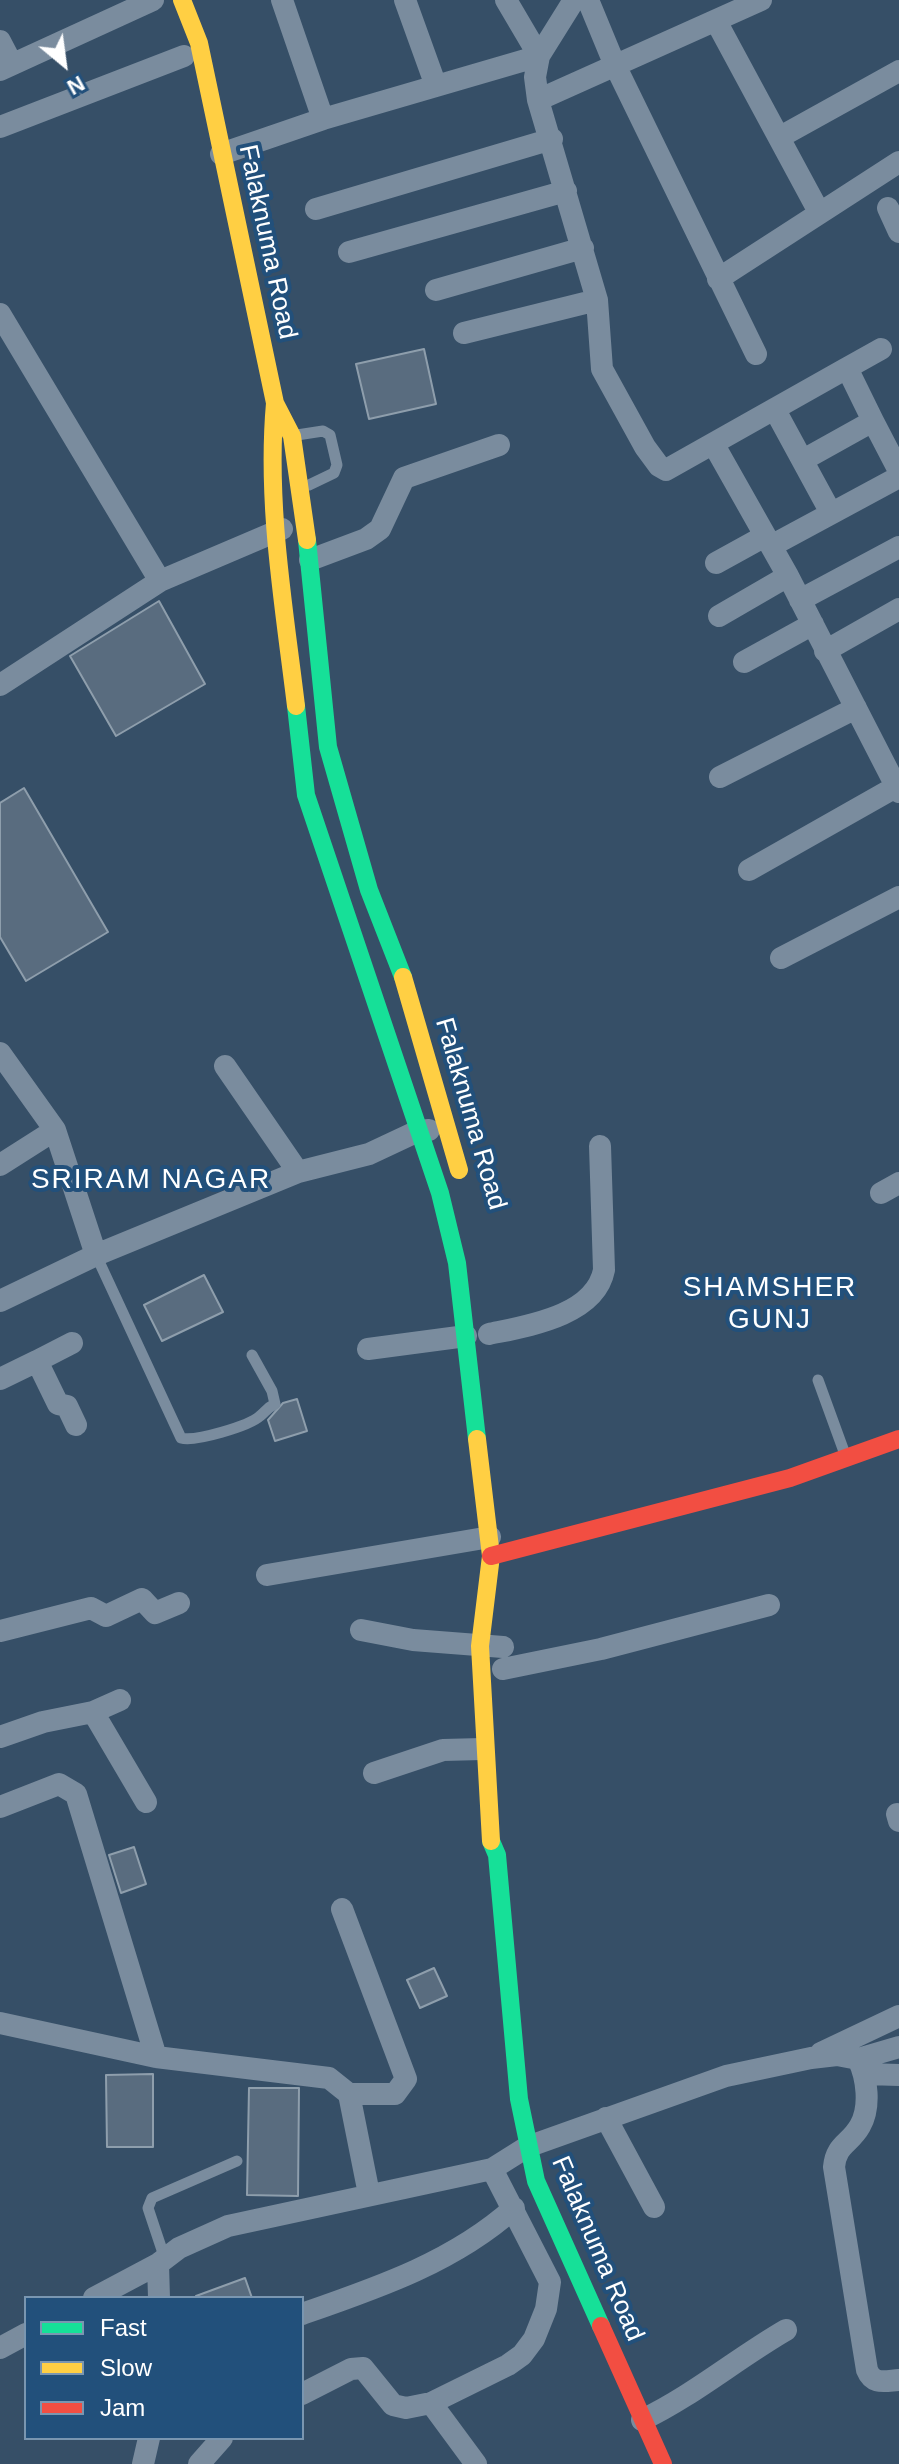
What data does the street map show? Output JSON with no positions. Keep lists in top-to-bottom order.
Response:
{
  "streets": {
    "main road": ["Falaknuma Road"]
  },
  "districts": ["SRIRAM NAGAR", "SHAMSHER GUNJ"],
  "legend": ["Fast", "Slow", "Jam"],
  "north": "bottom right"
}
